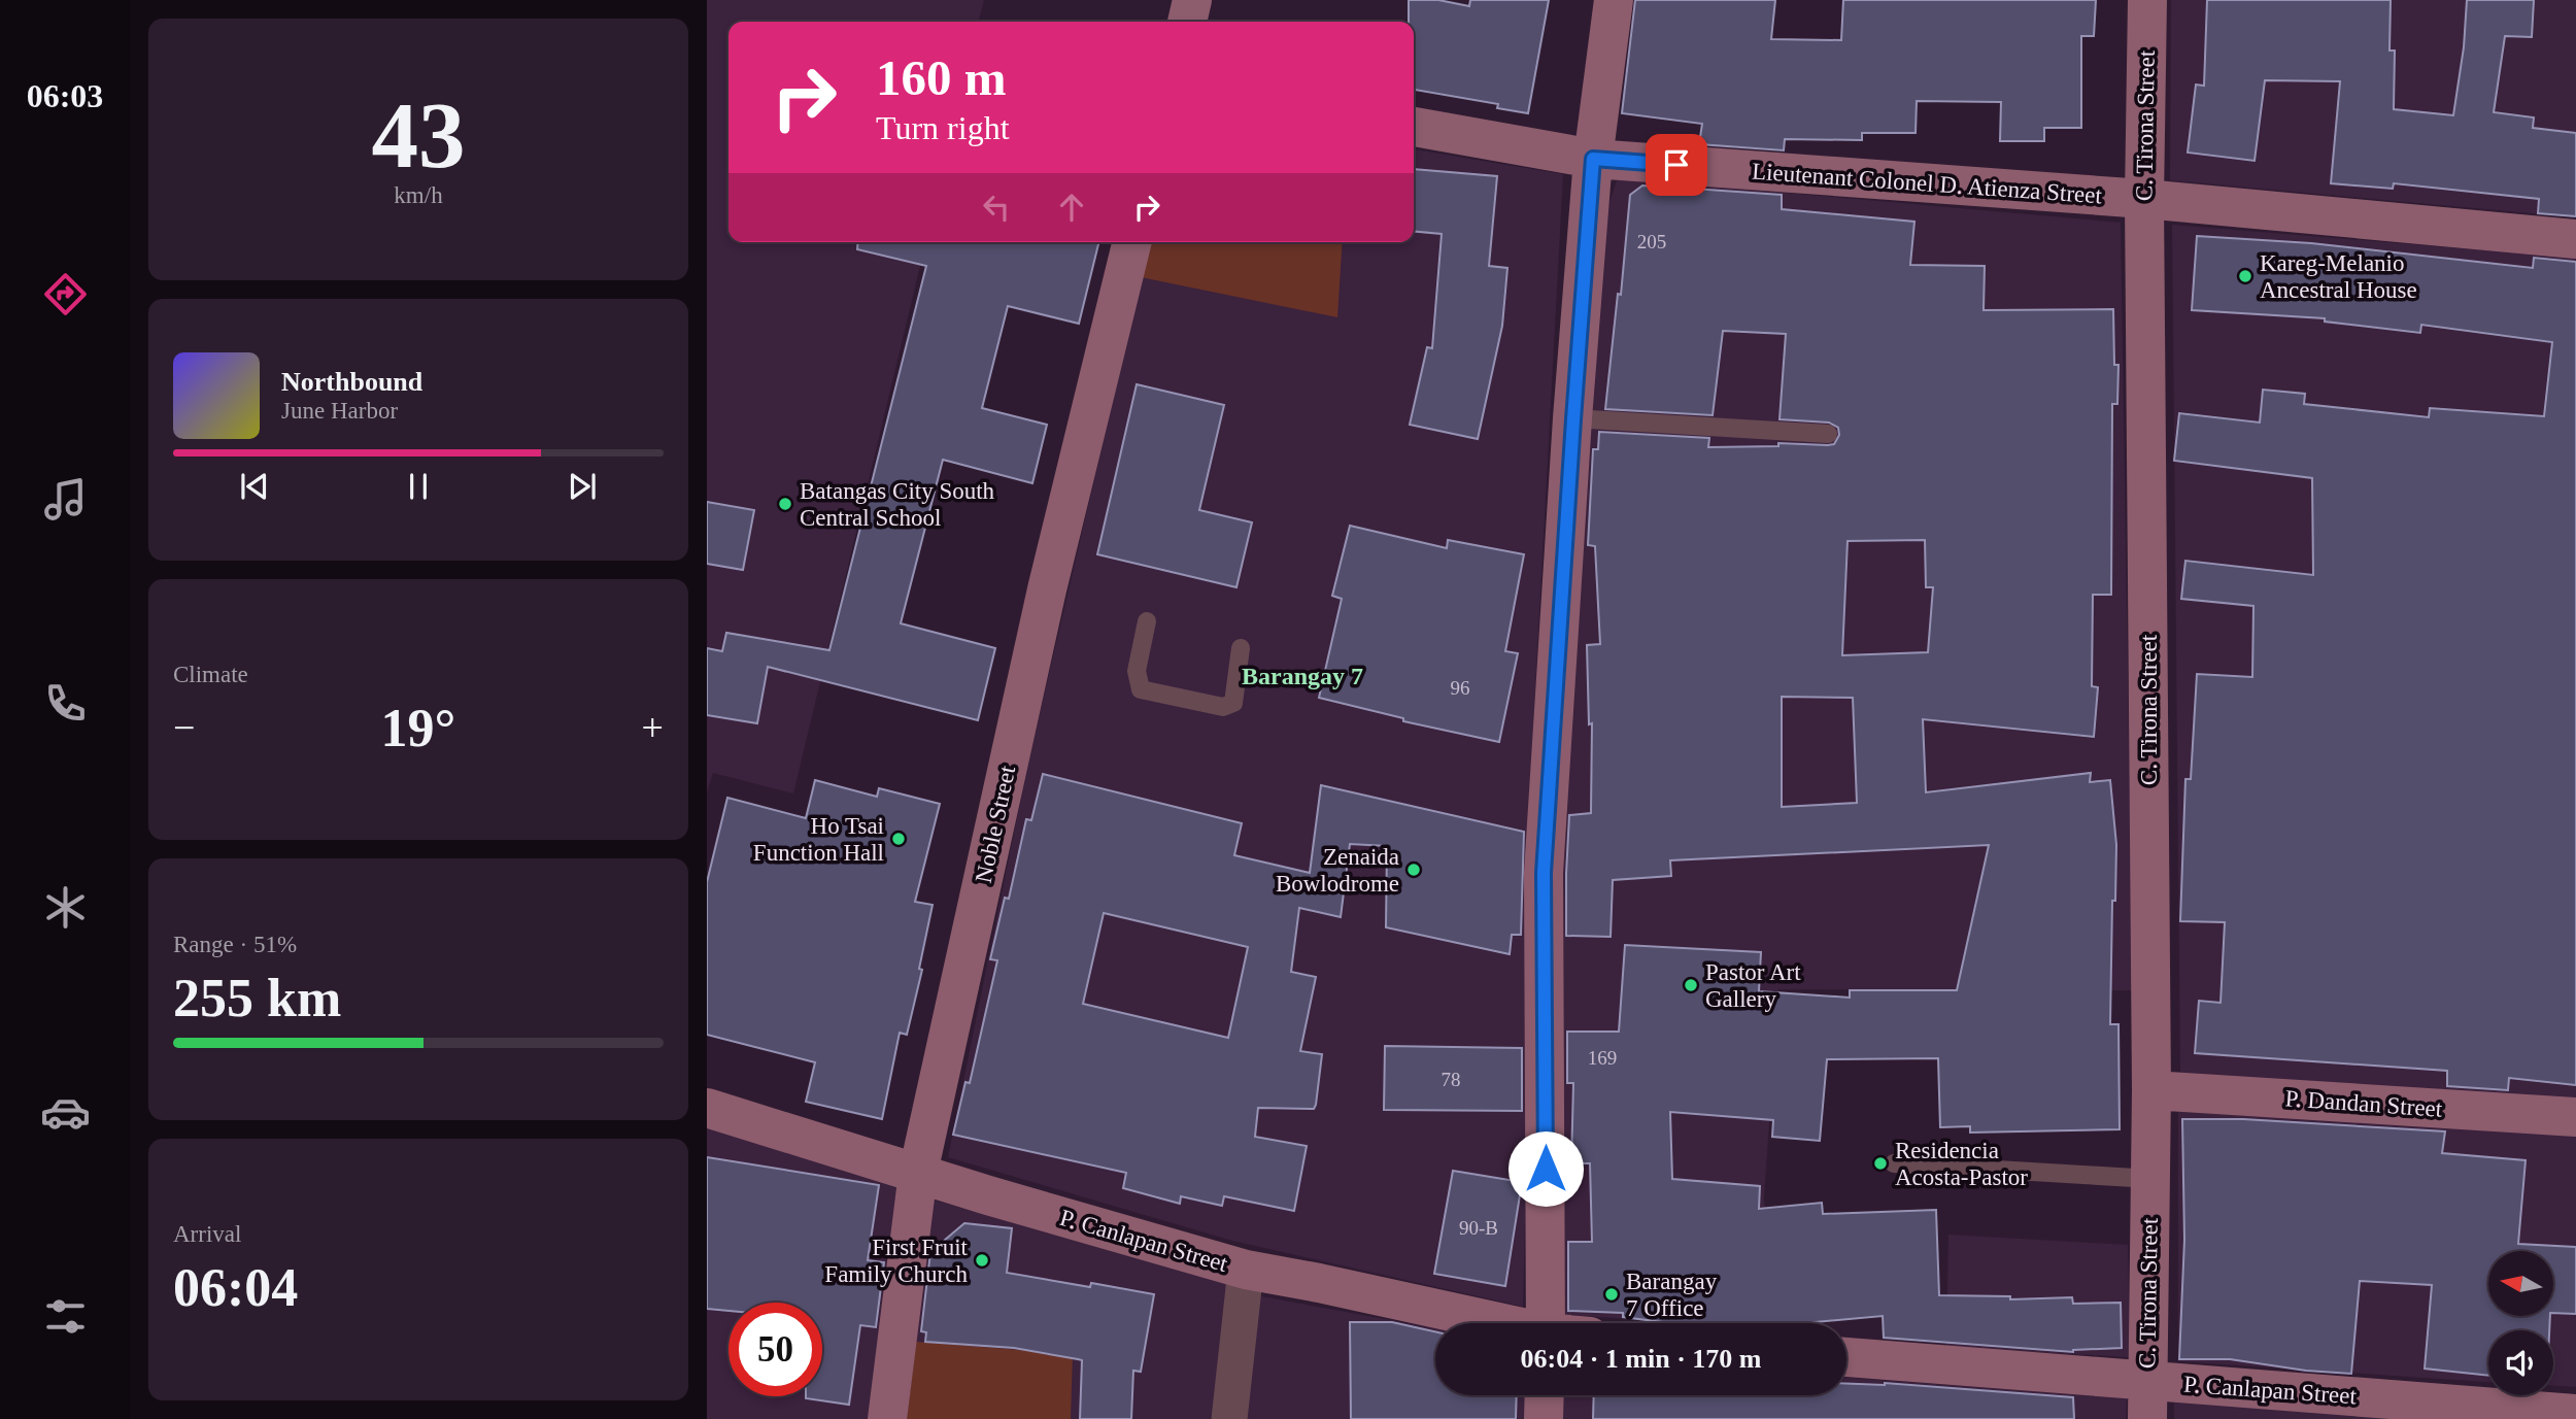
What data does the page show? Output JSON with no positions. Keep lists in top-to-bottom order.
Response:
{
  "streets": {
    "street": [
      "C. Tirona Street",
      "Lieutenant Colonel D. Atienza Street",
      "Noble Street",
      "P. Dandan Street",
      "P. Canlapan Street"
    ]
  },
  "crossings": [
    ["C. Tirona Street", "Lieutenant Colonel D. Atienza Street"],
    ["C. Tirona Street", "P. Dandan Street"],
    ["C. Tirona Street", "P. Canlapan Street"],
    ["Noble Street", "P. Canlapan Street"]
  ],
  "districts": ["Barangay 7"],
  "places": [
    "Kareg-Melanio Ancestral House",
    "Batangas City South Central School",
    "Ho Tsai Function Hall",
    "Zenaida Bowlodrome",
    "Pastor Art Gallery",
    "Residencia Acosta-Pastor",
    "First Fruit Family Church",
    "Barangay 7 Office"
  ],
  "house_numbers": [
    "205",
    "96",
    "169",
    "78",
    "90-B"
  ],
  "north": "left",
  "page": {
    "tabs": "06:03",
    "tile": [
      ["43", "km/h"],
      "Climate",
      ["Range · 51%", "255 km"],
      ["Arrival", "06:04"]
    ],
    "turn": ["160 m", "Turn right"],
    "song": ["Northbound", "June Harbor"],
    "heat": ["−", "19°", "+"],
    "limit": "50",
    "trip": "06:04 · 1 min · 170 m"
  }
}
